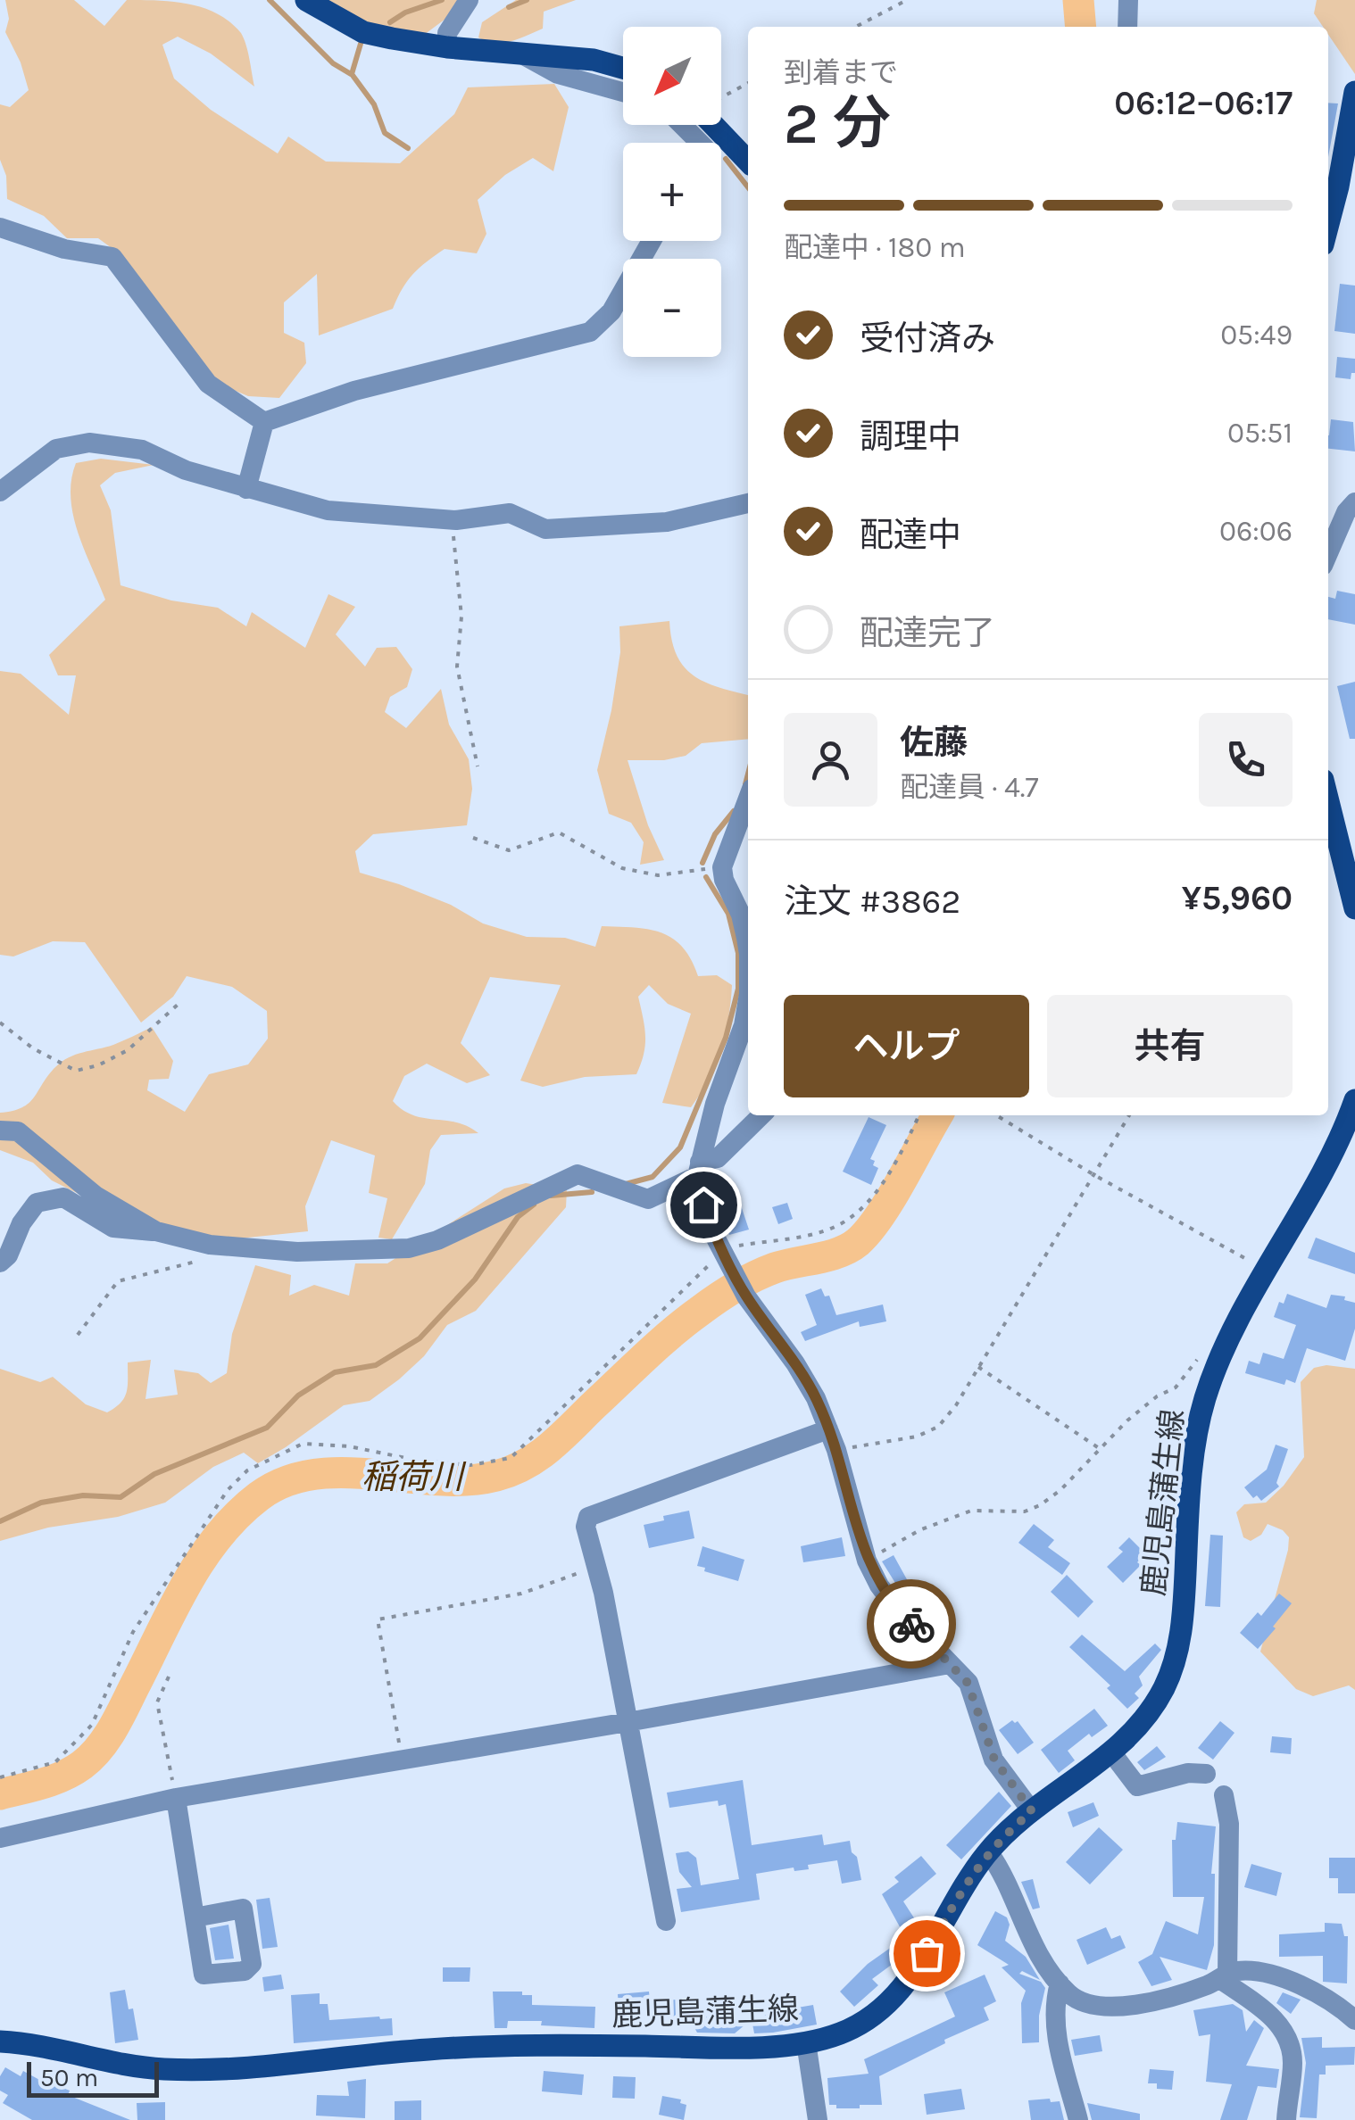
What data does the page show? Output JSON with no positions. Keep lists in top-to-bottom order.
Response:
{
  "streets": {
    "main road": ["鹿児島蒲生線"]
  },
  "water": ["稲荷川"],
  "scale_bar": "50 m",
  "north": "bottom left",
  "page": {
    "map_buttons": ["+", "−"],
    "heading": ["2 分", "到着まで", "06:12–06:17"],
    "panel": [
      "佐藤",
      "配達員 · 4.7",
      "注文 #3862",
      "¥5,960"
    ],
    "bar": "配達中 · 180 m",
    "list": [
      ["受付済み", "05:49"],
      ["調理中", "05:51"],
      ["配達中", "06:06"],
      "配達完了"
    ],
    "buttons": ["ヘルプ", "共有"],
    "scale": "50 m"
  }
}
